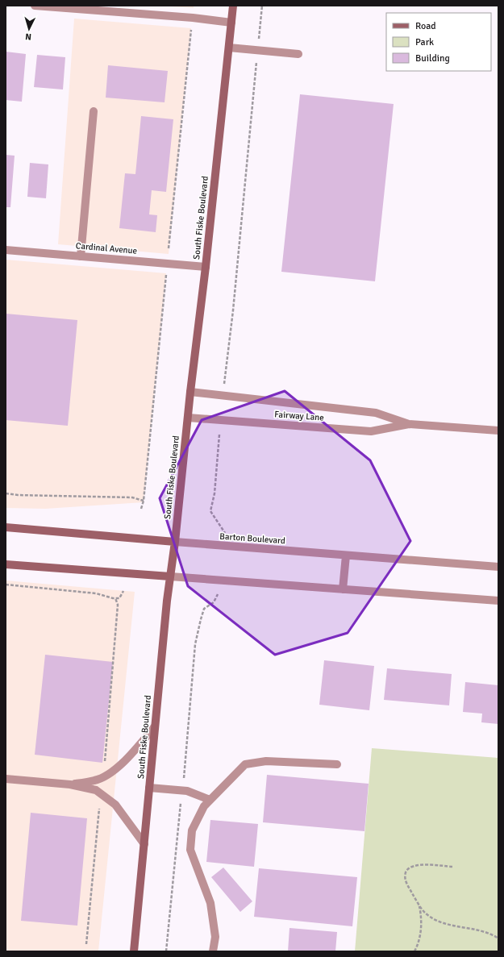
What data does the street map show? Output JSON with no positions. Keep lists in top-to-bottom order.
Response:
{
  "streets": {
    "main road": ["South Fiske Boulevard", "Barton Boulevard"],
    "street": ["Cardinal Avenue", "Fairway Lane"]
  },
  "crossings": [
    ["South Fiske Boulevard", "Cardinal Avenue"],
    ["South Fiske Boulevard", "Fairway Lane"],
    ["South Fiske Boulevard", "Barton Boulevard"]
  ],
  "legend": ["Road", "Park", "Building"],
  "north": "bottom"
}
